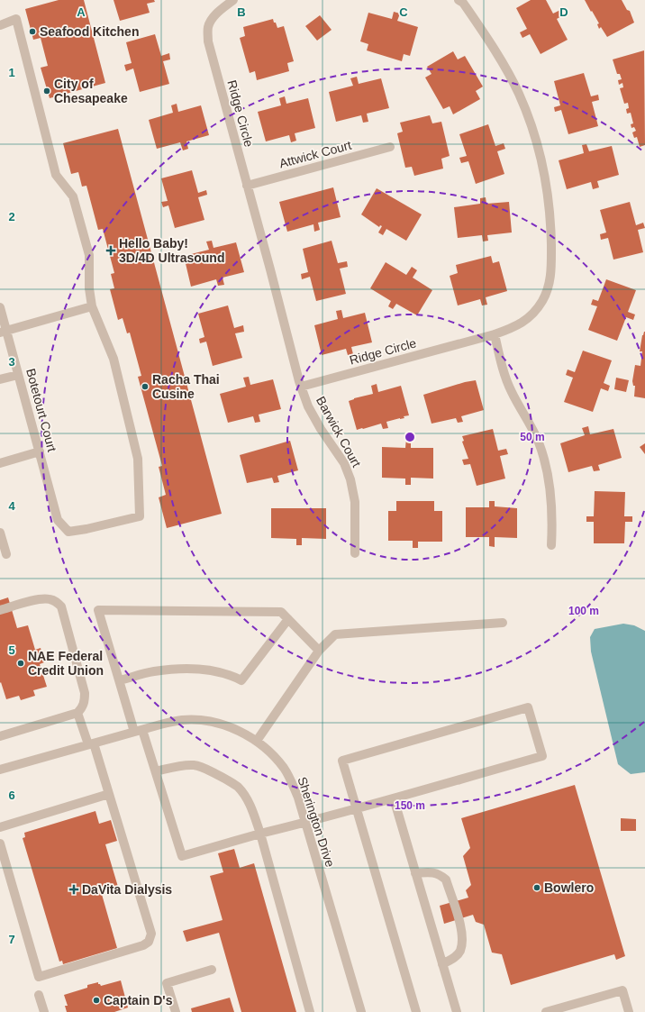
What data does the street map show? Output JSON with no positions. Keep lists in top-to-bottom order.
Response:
{
  "streets": {
    "street": [
      "Ridge Circle",
      "Attwick Court",
      "Botetourt Court",
      "Barwick Court",
      "Sherington Drive"
    ]
  },
  "crossings": [
    ["Ridge Circle", "Attwick Court"],
    ["Ridge Circle", "Barwick Court"]
  ],
  "places": {
    "other": [
      "Seafood Kitchen",
      "City of Chesapeake",
      "Racha Thai Cusine",
      "NAE Federal Credit Union",
      "Bowlero",
      "Captain D's"
    ],
    "health": ["Hello Baby! 3D/4D Ultrasound", "DaVita Dialysis"]
  },
  "grid": {
    "columns": [
      "A",
      "B",
      "C",
      "D"
    ],
    "rows": [
      "1",
      "2",
      "3",
      "4",
      "5",
      "6",
      "7"
    ]
  },
  "rings": ["50 m", "100 m", "150 m"]
}
